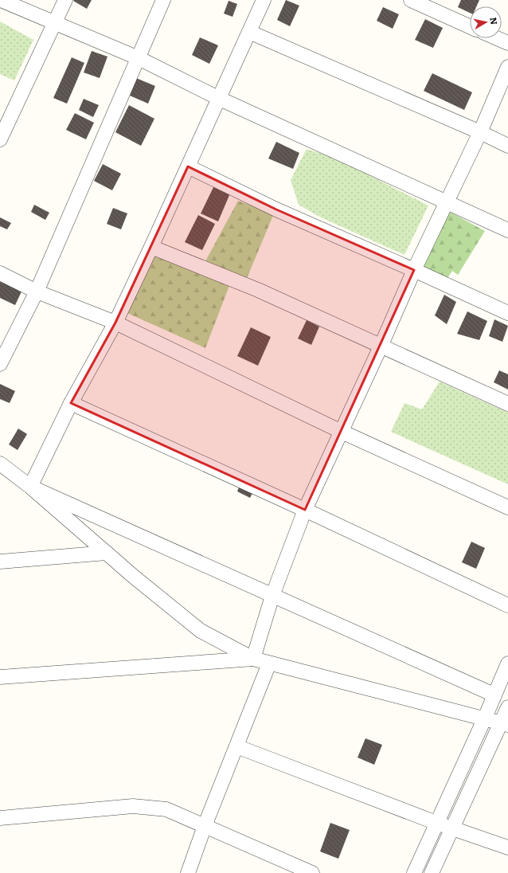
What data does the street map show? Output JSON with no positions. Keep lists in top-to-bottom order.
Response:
{
  "north": "right"
}
